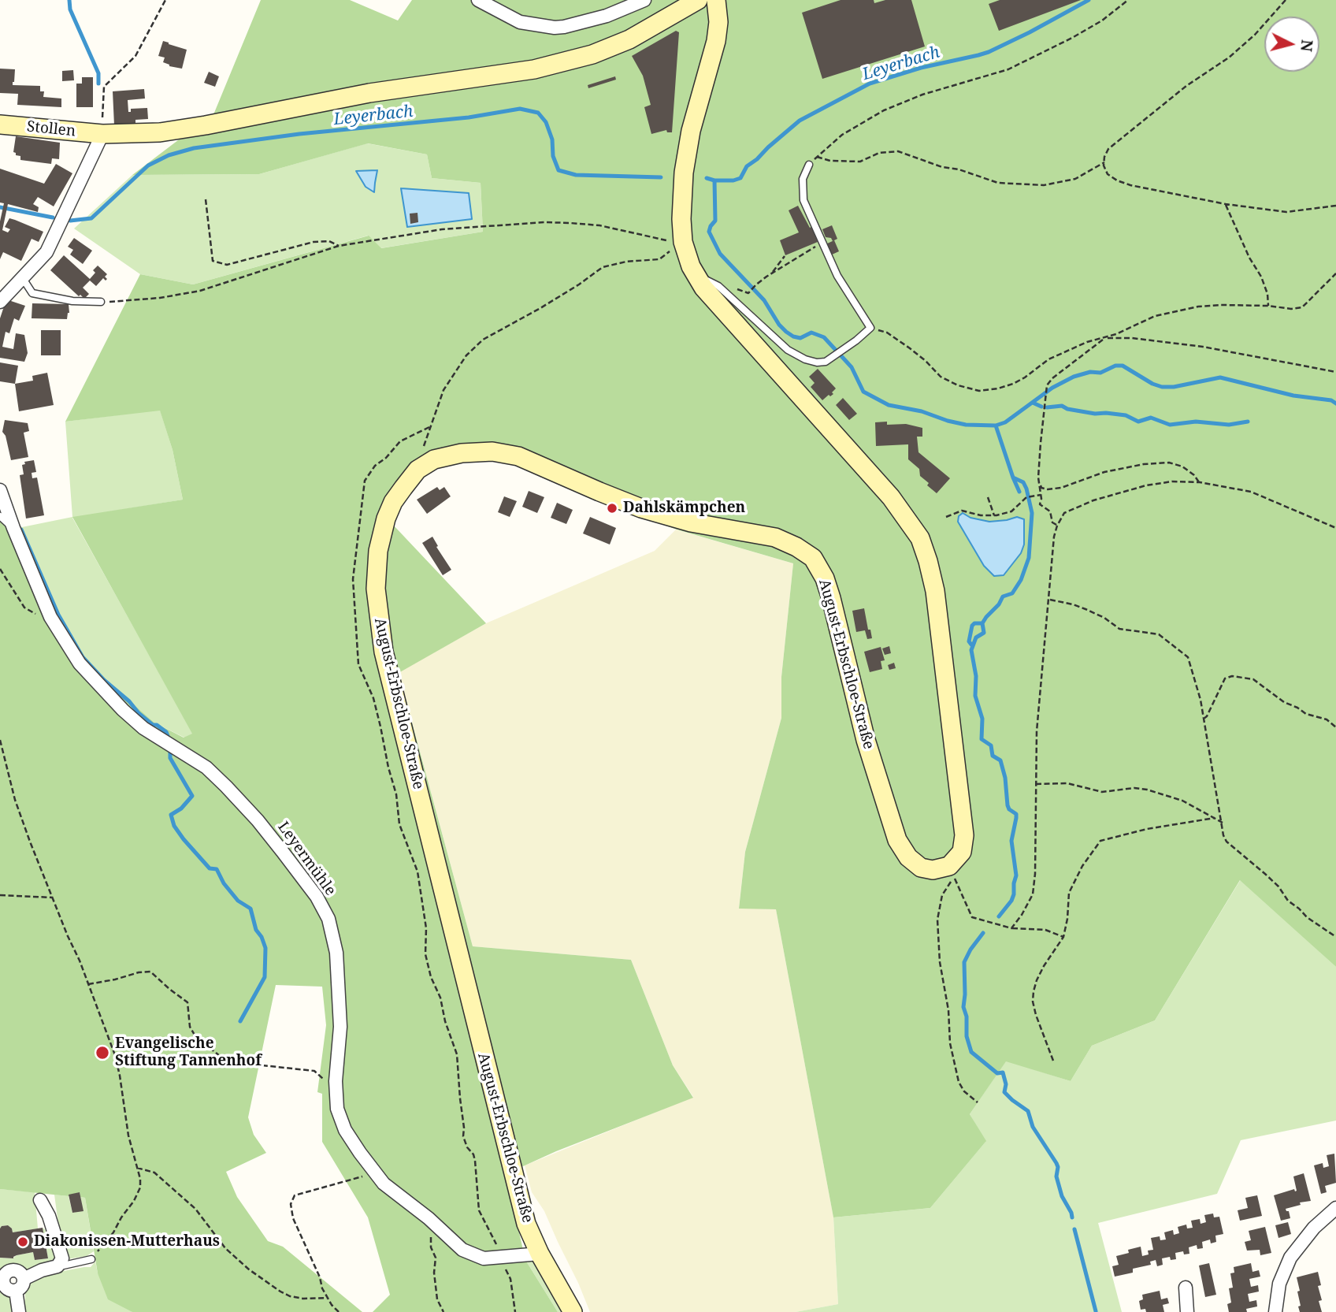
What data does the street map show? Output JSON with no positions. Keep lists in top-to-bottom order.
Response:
{
  "streets": {
    "main road": ["Stollen", "August-Erbschloe-Straße"],
    "street": ["Leyermühle"]
  },
  "crossings": [
    ["August-Erbschloe-Straße", "Leyermühle"]
  ],
  "water": ["Leyerbach"],
  "places": ["Dahlskämpchen", "Evangelische Stiftung Tannenhof", "Diakonissen-Mutterhaus"],
  "north": "right"
}
